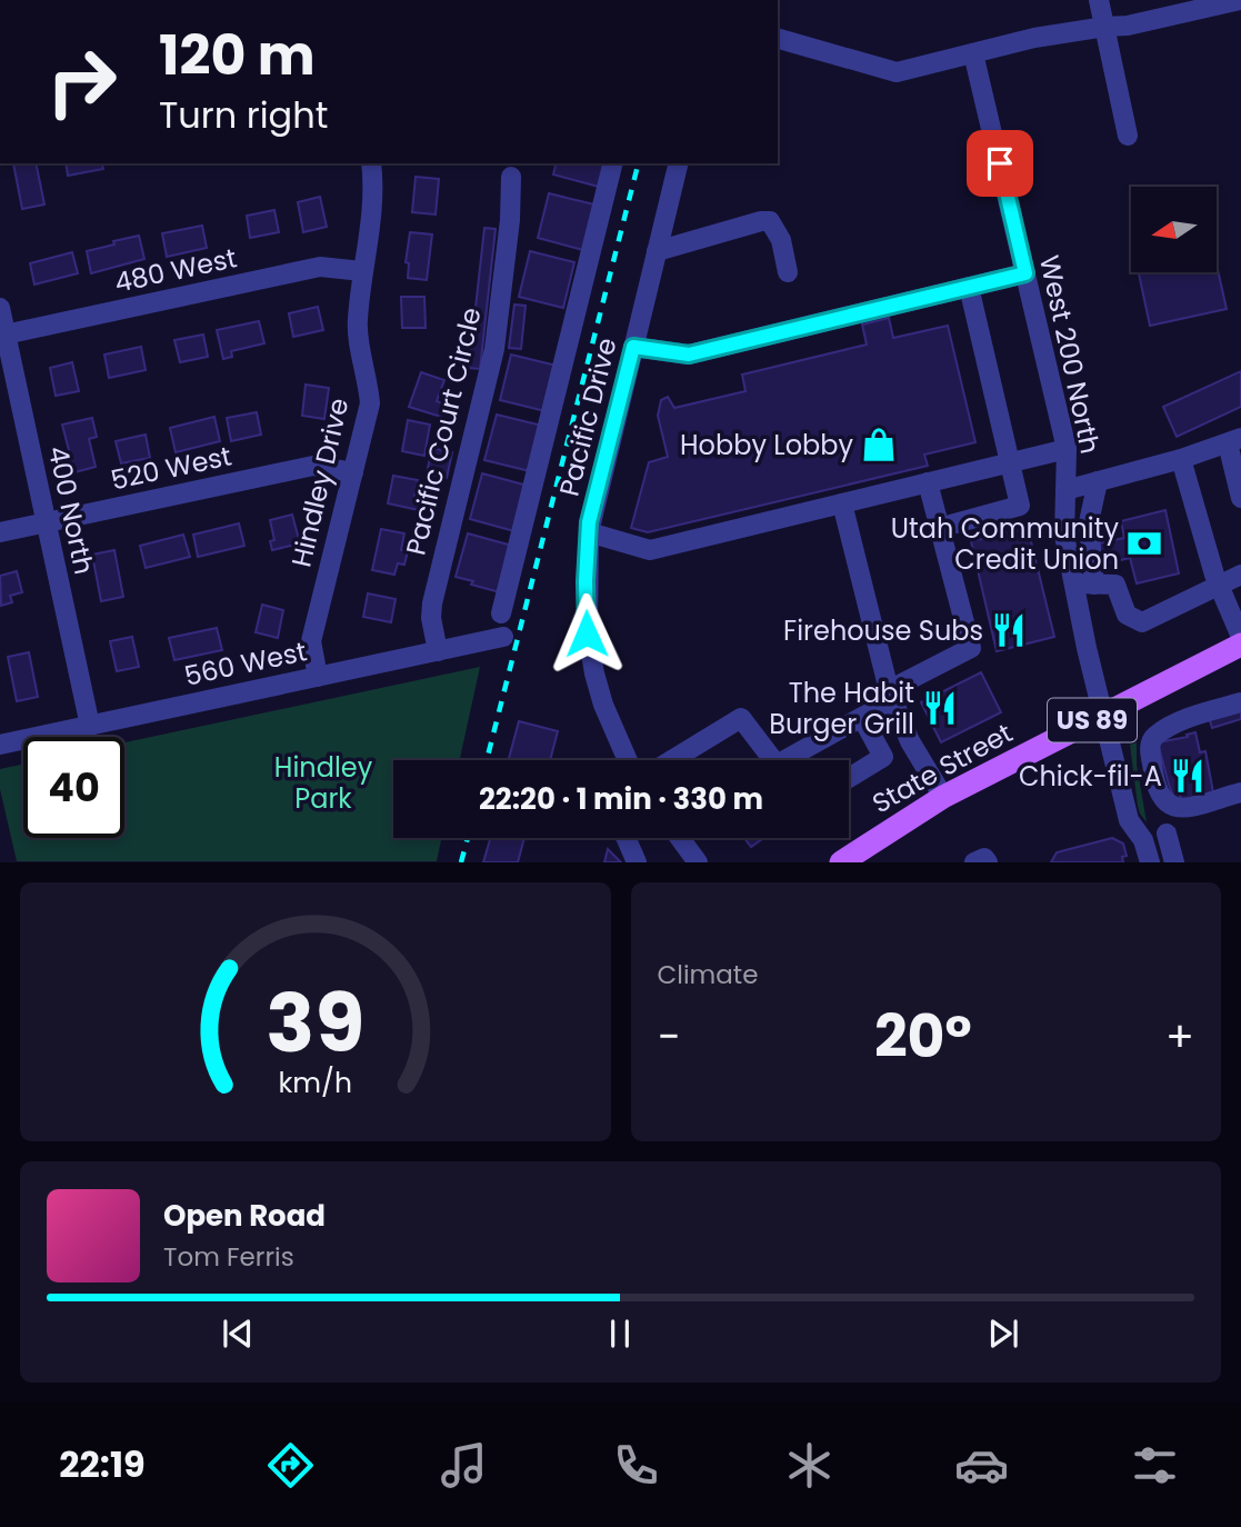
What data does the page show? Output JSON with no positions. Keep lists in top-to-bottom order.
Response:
{
  "streets": {
    "main road": ["US 89", "State Street"],
    "street": [
      "480 West",
      "West 200 North",
      "Pacific Drive",
      "Pacific Court Circle",
      "520 West",
      "Hindley Drive",
      "400 North",
      "560 West"
    ]
  },
  "crossings": [
    ["480 West", "Hindley Drive"],
    ["480 West", "400 North"],
    ["West 200 North", "State Street"],
    ["Pacific Court Circle", "560 West"],
    ["520 West", "Hindley Drive"],
    ["520 West", "400 North"],
    ["Hindley Drive", "560 West"],
    ["400 North", "560 West"]
  ],
  "parks": ["Hindley Park"],
  "places": {
    "shop": ["Hobby Lobby"],
    "bank": ["Utah Community Credit Union"],
    "restaurant": ["Firehouse Subs", "The Habit Burger Grill", "Chick-fil-A"]
  },
  "north": "left",
  "page": {
    "turn": ["120 m", "Turn right"],
    "limit": "40",
    "trip": "22:20 · 1 min · 330 m",
    "tile": "Climate",
    "heat": ["−", "20°", "+"],
    "song": ["Open Road", "Tom Ferris"],
    "tabs": "22:19",
    "gauge": ["39", "km/h"]
  }
}
